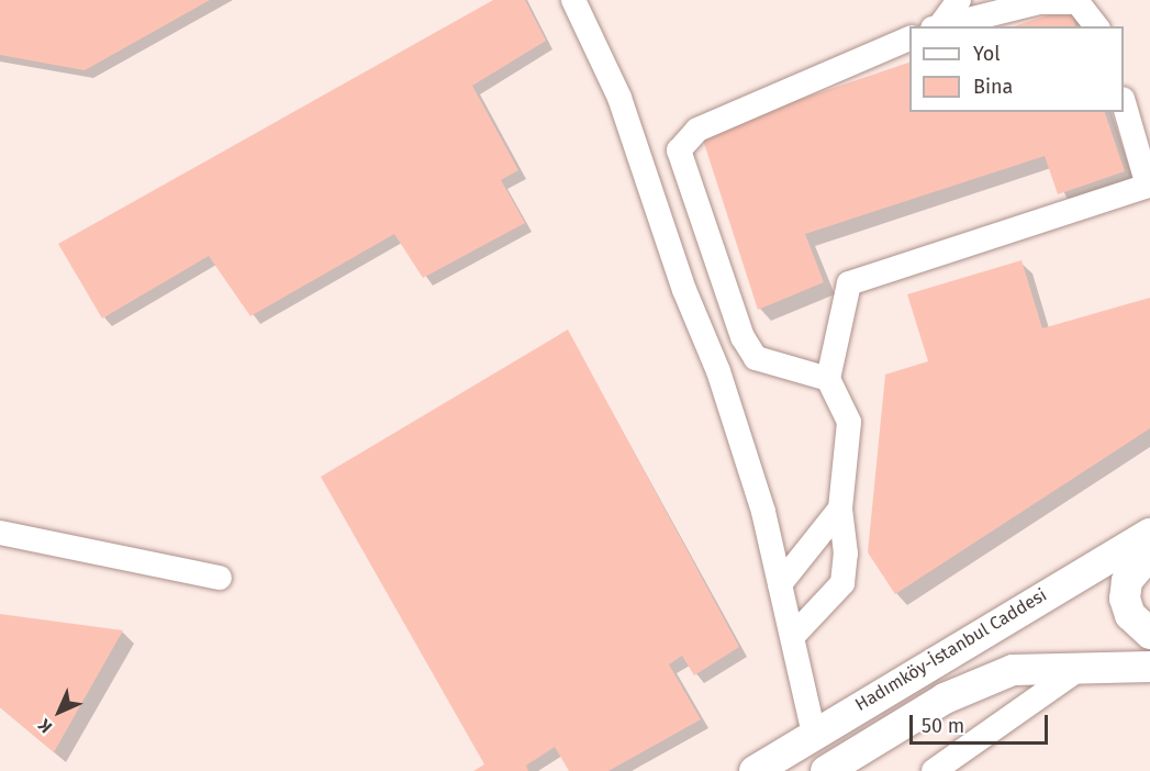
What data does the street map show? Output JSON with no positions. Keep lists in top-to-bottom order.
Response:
{
  "streets": {
    "main road": ["Hadımköy-İstanbul Caddesi"]
  },
  "legend": ["Yol", "Bina"],
  "scale_bar": "50 m",
  "north": "bottom left"
}
